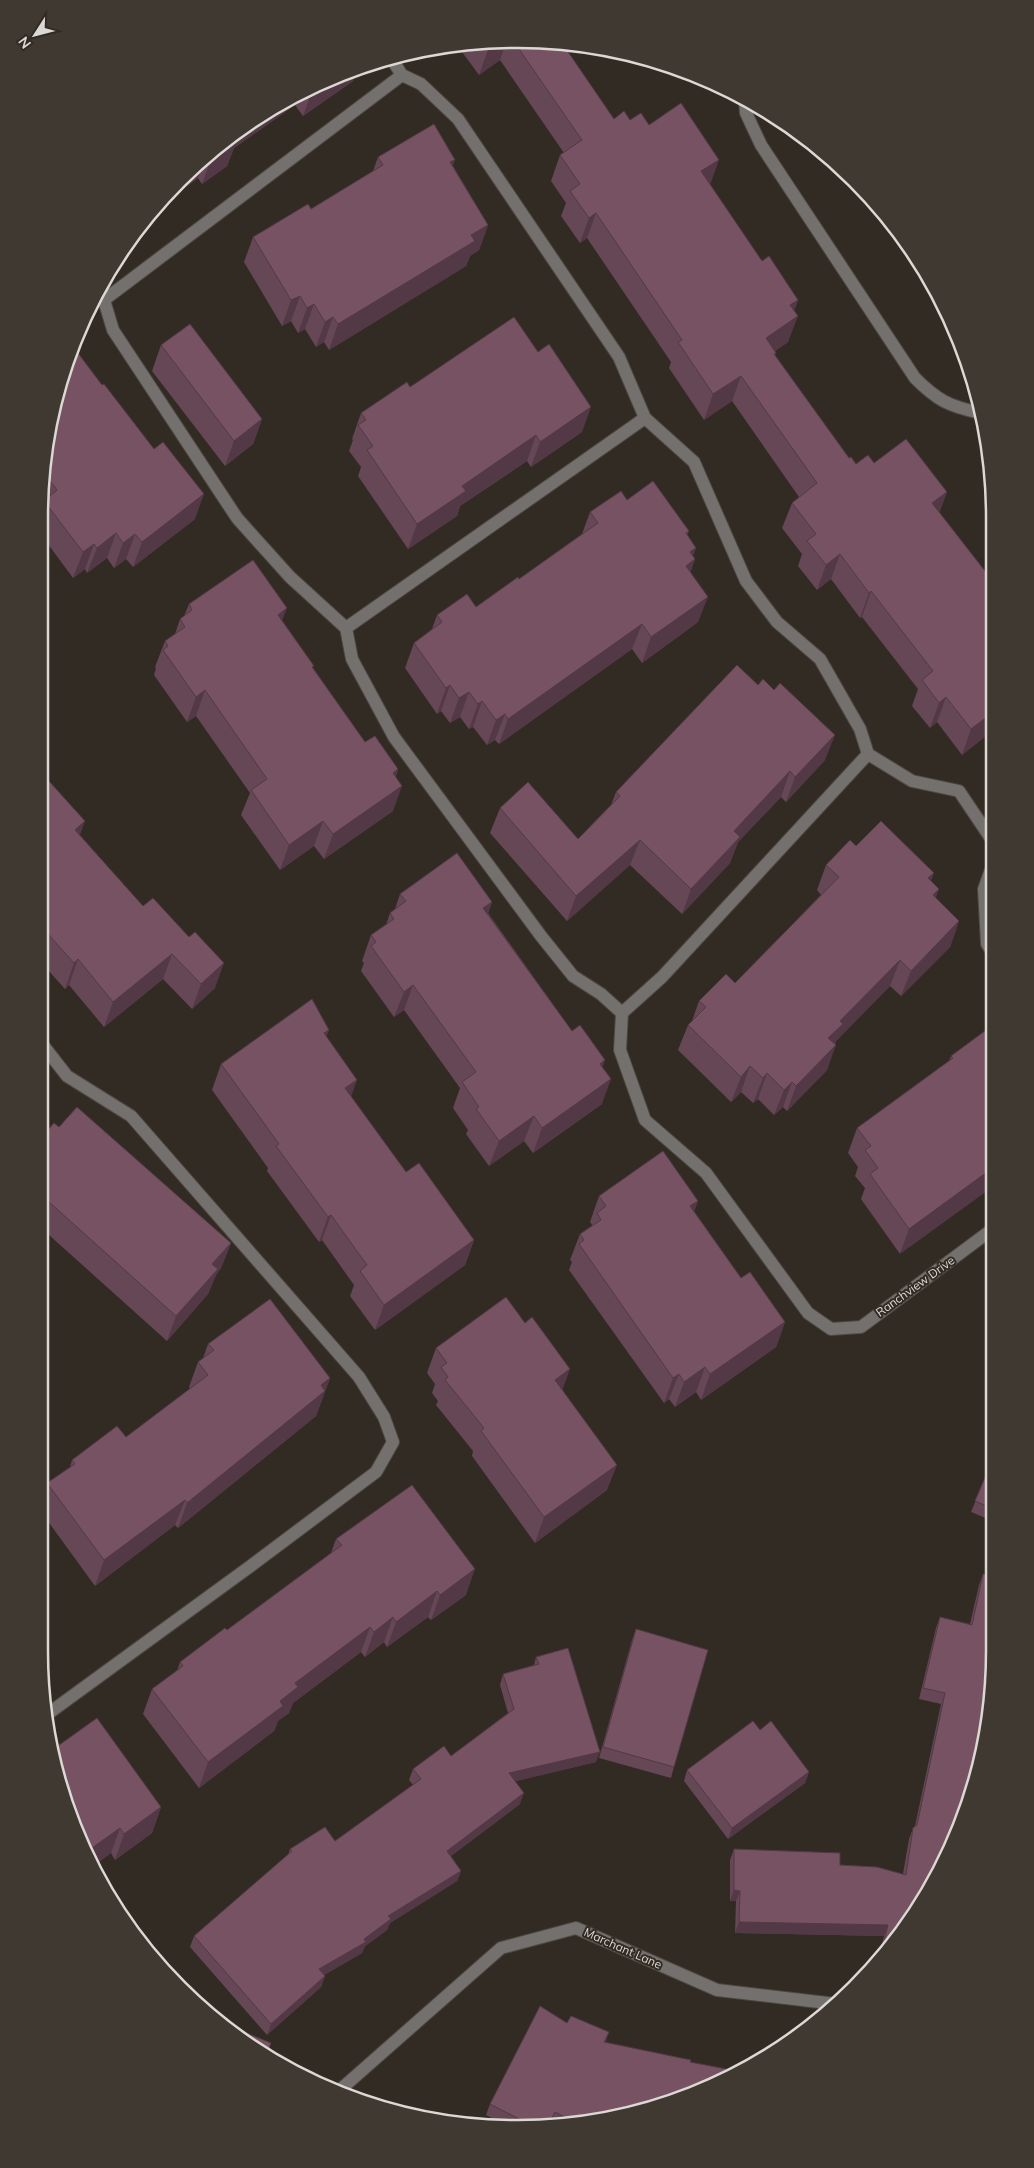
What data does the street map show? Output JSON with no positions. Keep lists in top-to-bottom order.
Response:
{
  "streets": {
    "street": ["Ranchview Drive", "Marchant Lane"]
  },
  "north": "bottom left"
}
